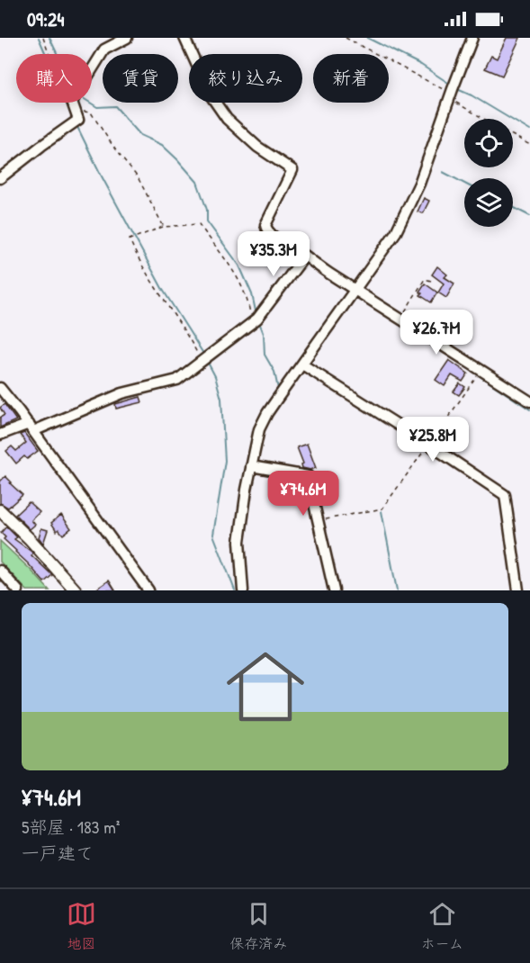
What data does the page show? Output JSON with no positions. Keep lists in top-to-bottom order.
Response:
{
  "page": {
    "status": "09:24",
    "chip": [
      "購入",
      "賃貸",
      "絞り込み",
      "新着"
    ],
    "price": [
      "¥35.3M",
      "¥26.7M",
      "¥25.8M",
      "¥74.6M"
    ],
    "list": [
      {
        "name": "¥74.6M",
        "note": "5部屋 · 183 m² · 一戸建て"
      }
    ],
    "tabs": ["地図", "保存済み", "ホーム"]
  }
}
